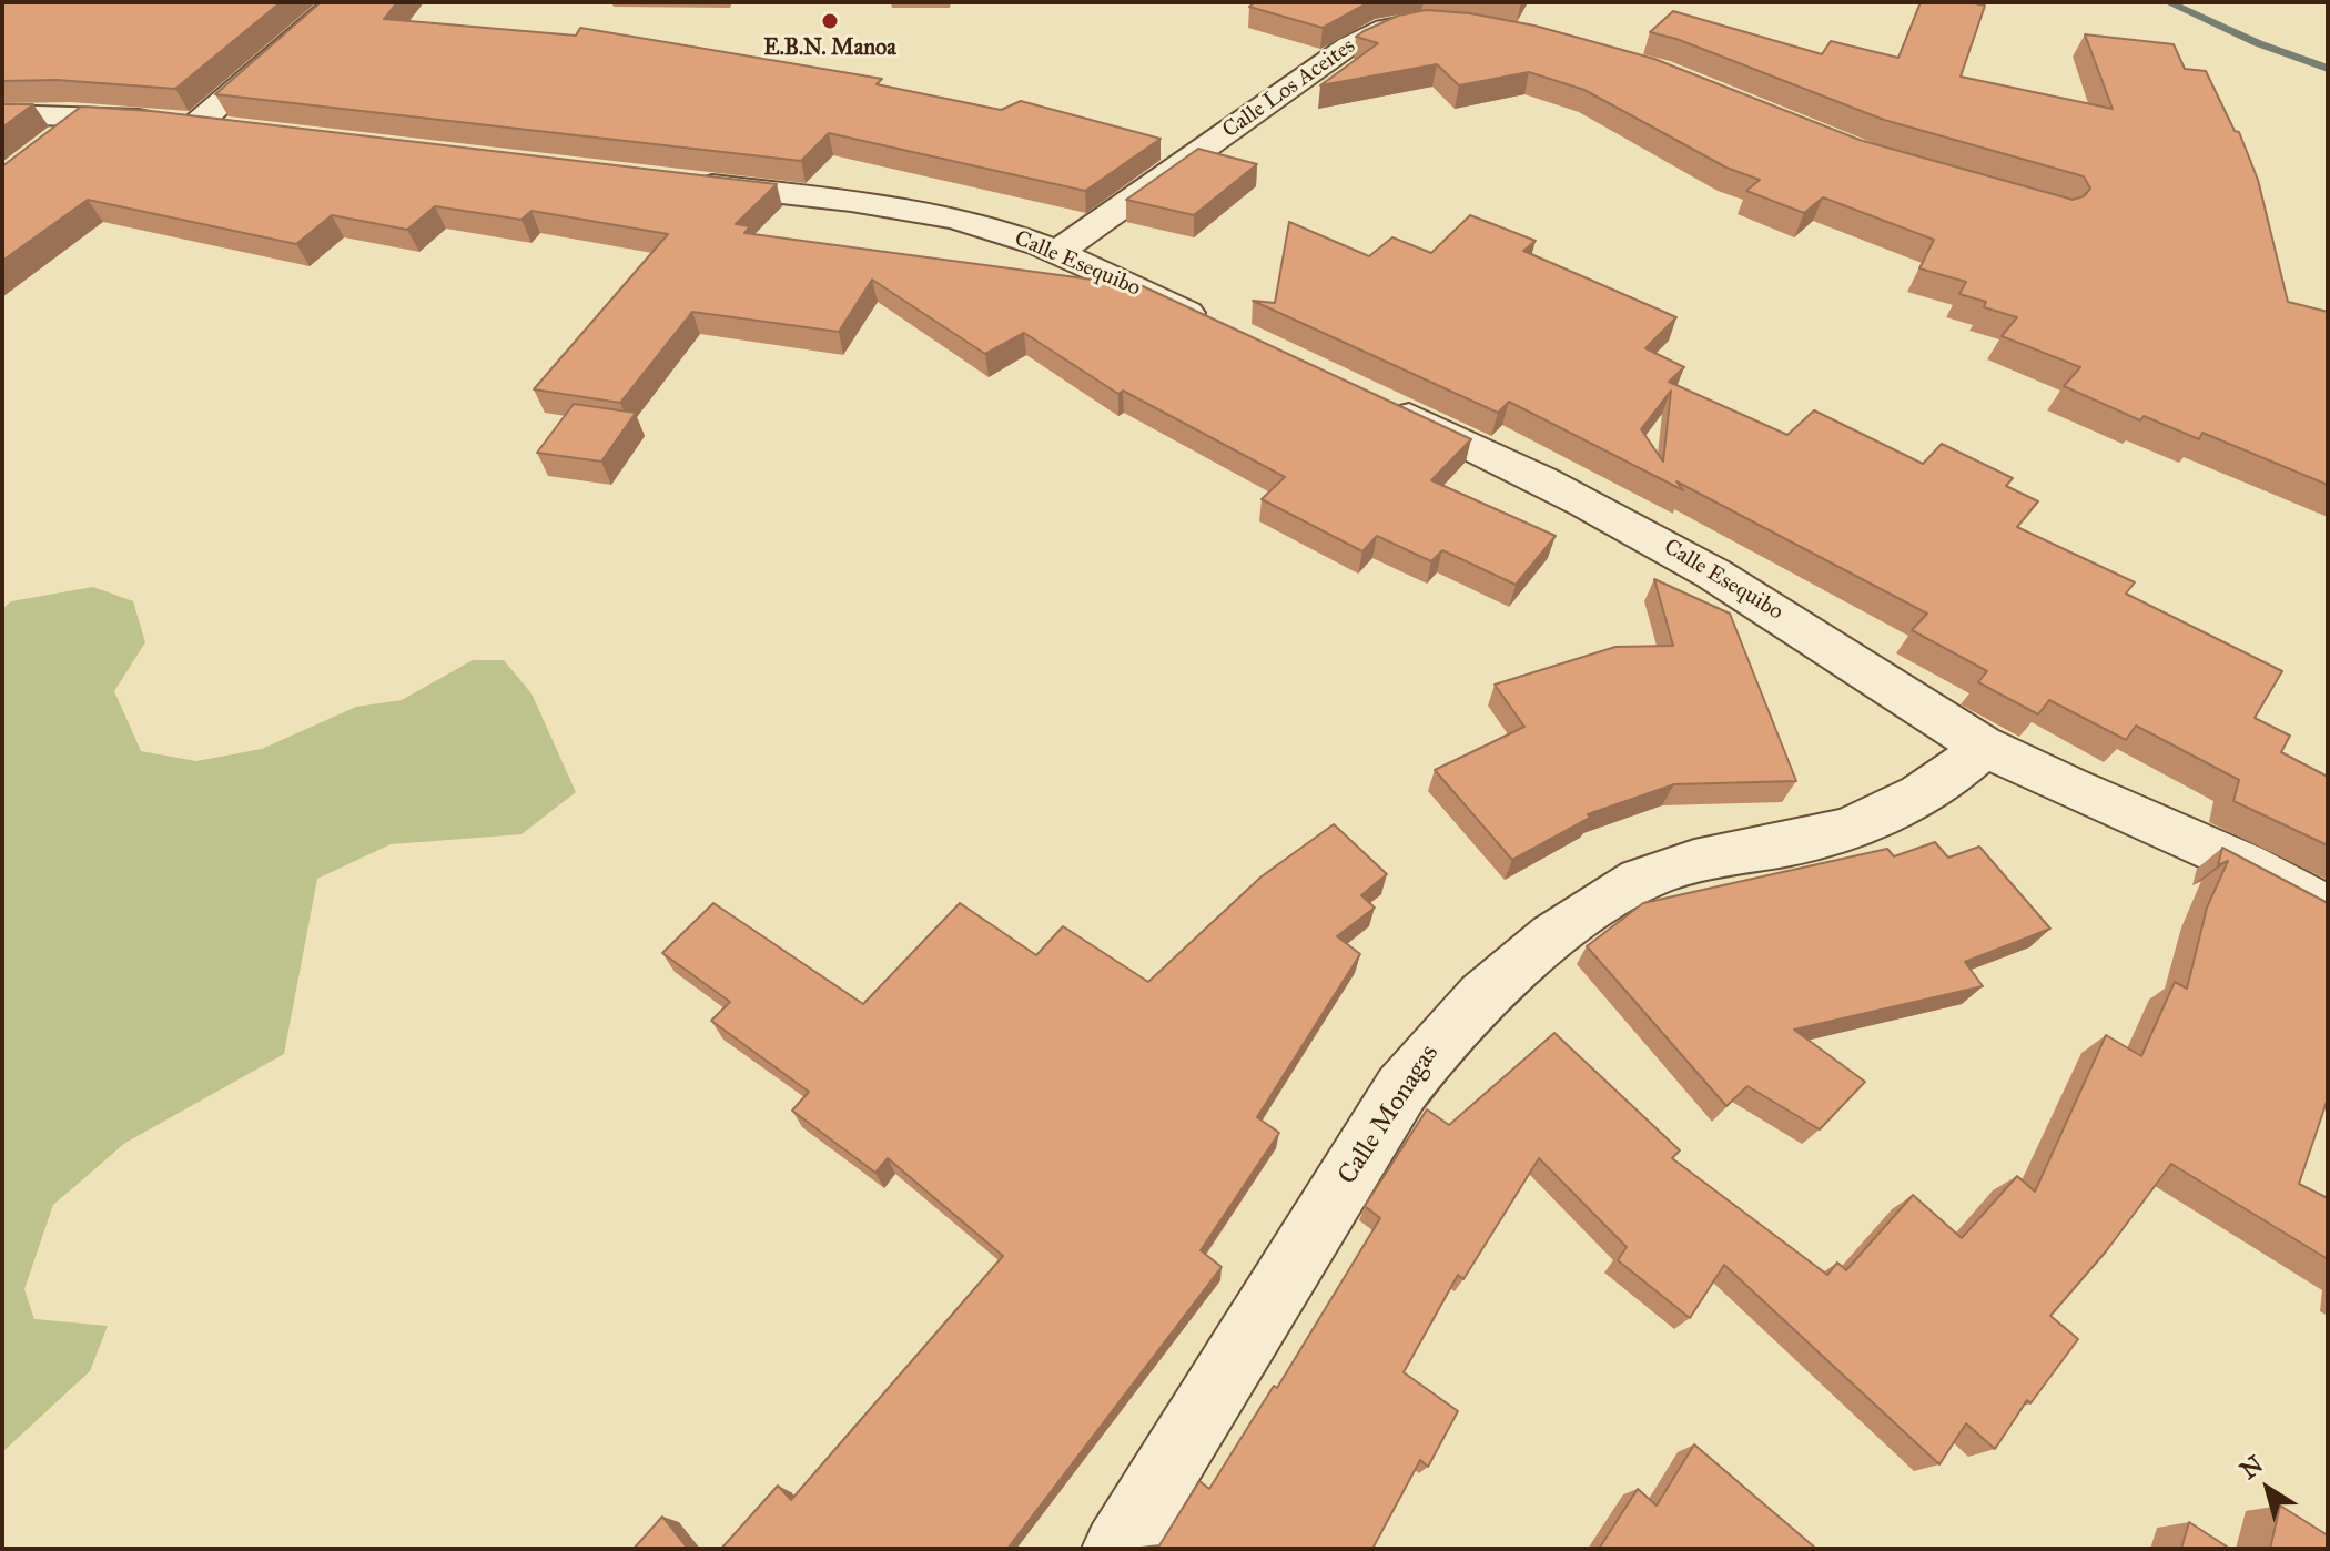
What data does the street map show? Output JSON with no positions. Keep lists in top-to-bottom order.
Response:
{
  "streets": {
    "street": ["Calle Los Aceites", "Calle Esequibo", "Calle Monagas"]
  },
  "crossings": [
    ["Calle Los Aceites", "Calle Esequibo"],
    ["Calle Esequibo", "Calle Monagas"]
  ],
  "places": ["E.B.N. Manoa"],
  "north": "top left"
}
